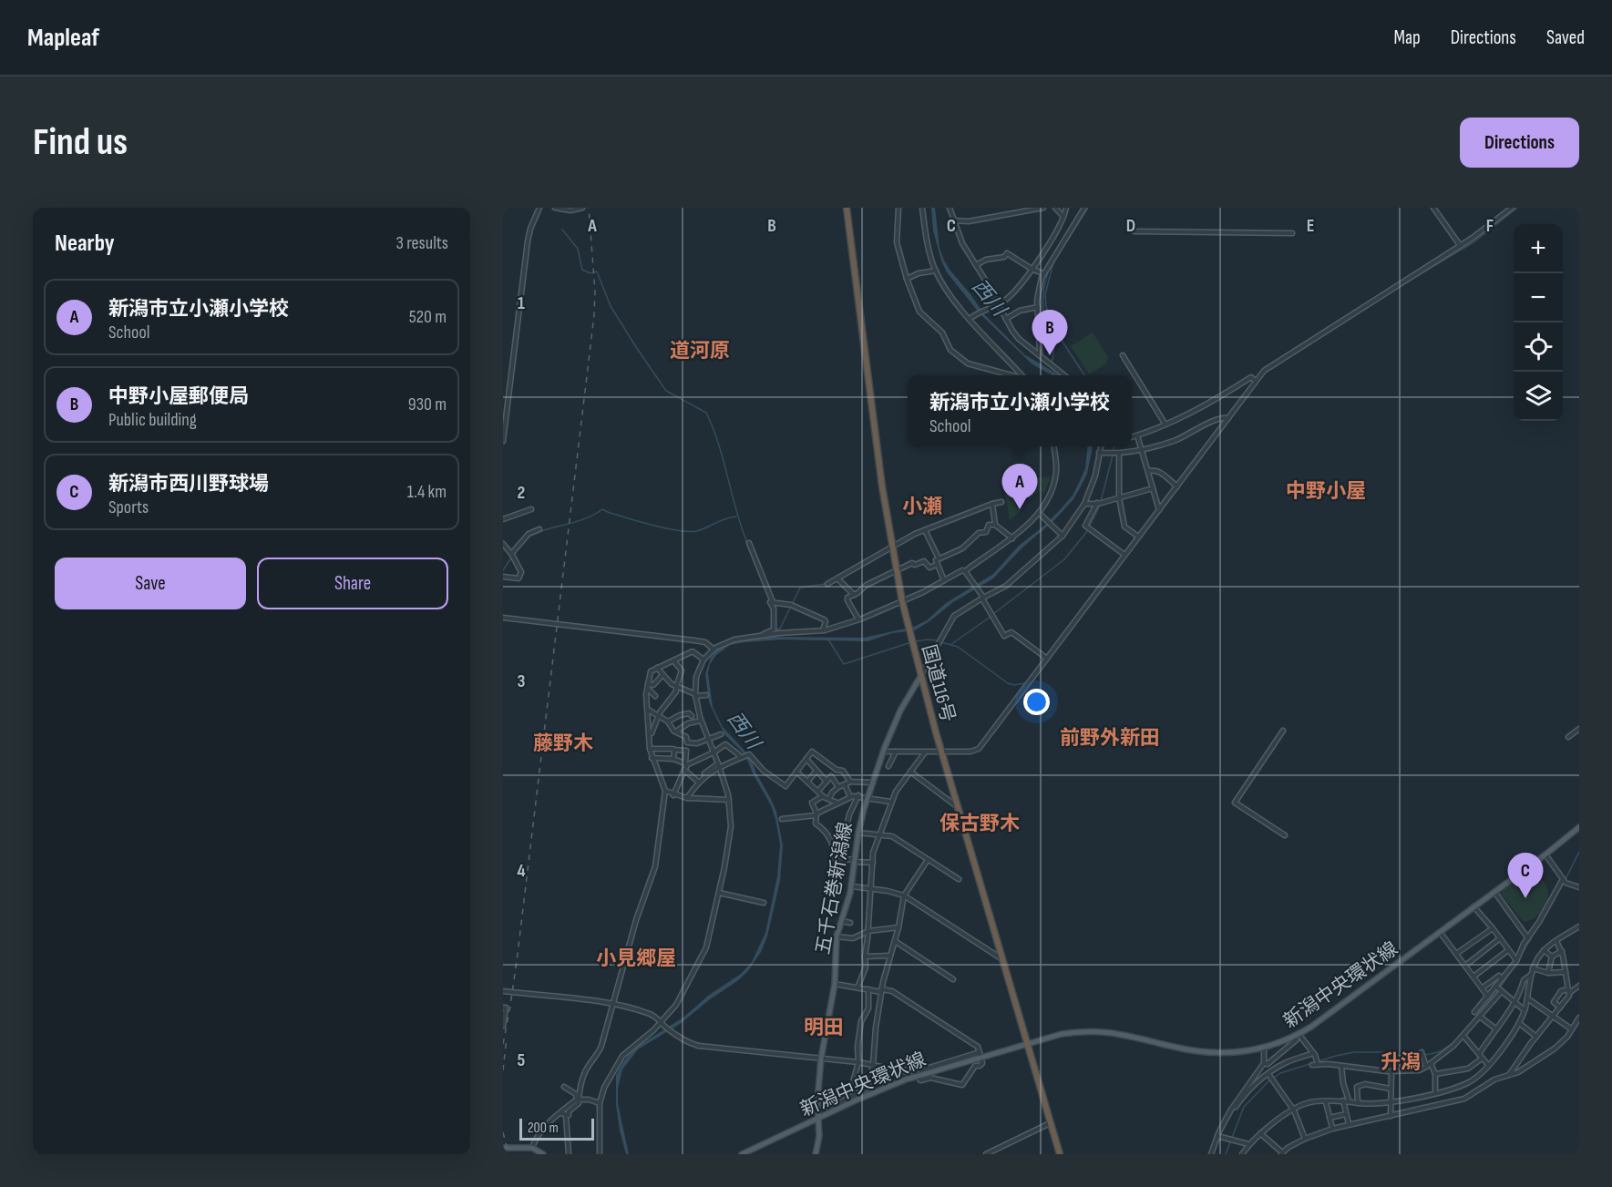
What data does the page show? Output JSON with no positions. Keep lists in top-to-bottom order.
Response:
{
  "streets": {
    "highway": ["国道116号"],
    "main road": ["五千石巻新潟線", "新潟中央環状線"]
  },
  "crossings": [
    ["国道116号", "五千石巻新潟線"],
    ["国道116号", "新潟中央環状線"],
    ["五千石巻新潟線", "新潟中央環状線"]
  ],
  "districts": [
    "道河原",
    "中野小屋",
    "小瀬",
    "前野外新田",
    "藤野木",
    "保古野木",
    "小見郷屋",
    "明田",
    "升潟"
  ],
  "water": ["西川"],
  "scale_bar": "200 m",
  "page": {
    "header": "Mapleaf",
    "nav": ["Map", "Directions", "Saved"],
    "buttons": [
      "Directions",
      ["Save", "Share"]
    ],
    "title": "Find us",
    "heading": ["Nearby", "3 results"],
    "map_buttons": ["+", "−"],
    "list": [
      {
        "mark": "A",
        "name": "新潟市立小瀬小学校",
        "note": "School",
        "value": "520 m"
      },
      {
        "mark": "B",
        "name": "中野小屋郵便局",
        "note": "Public building",
        "value": "930 m"
      },
      {
        "mark": "C",
        "name": "新潟市西川野球場",
        "note": "Sports",
        "value": "1.4 km"
      }
    ],
    "pins": ["B", "A", "C"],
    "popup": ["新潟市立小瀬小学校", "School"],
    "scale": "200 m"
  },
  "grid": {
    "columns": [
      "A",
      "B",
      "C",
      "D",
      "E",
      "F"
    ],
    "rows": [
      "1",
      "2",
      "3",
      "4",
      "5"
    ]
  }
}
